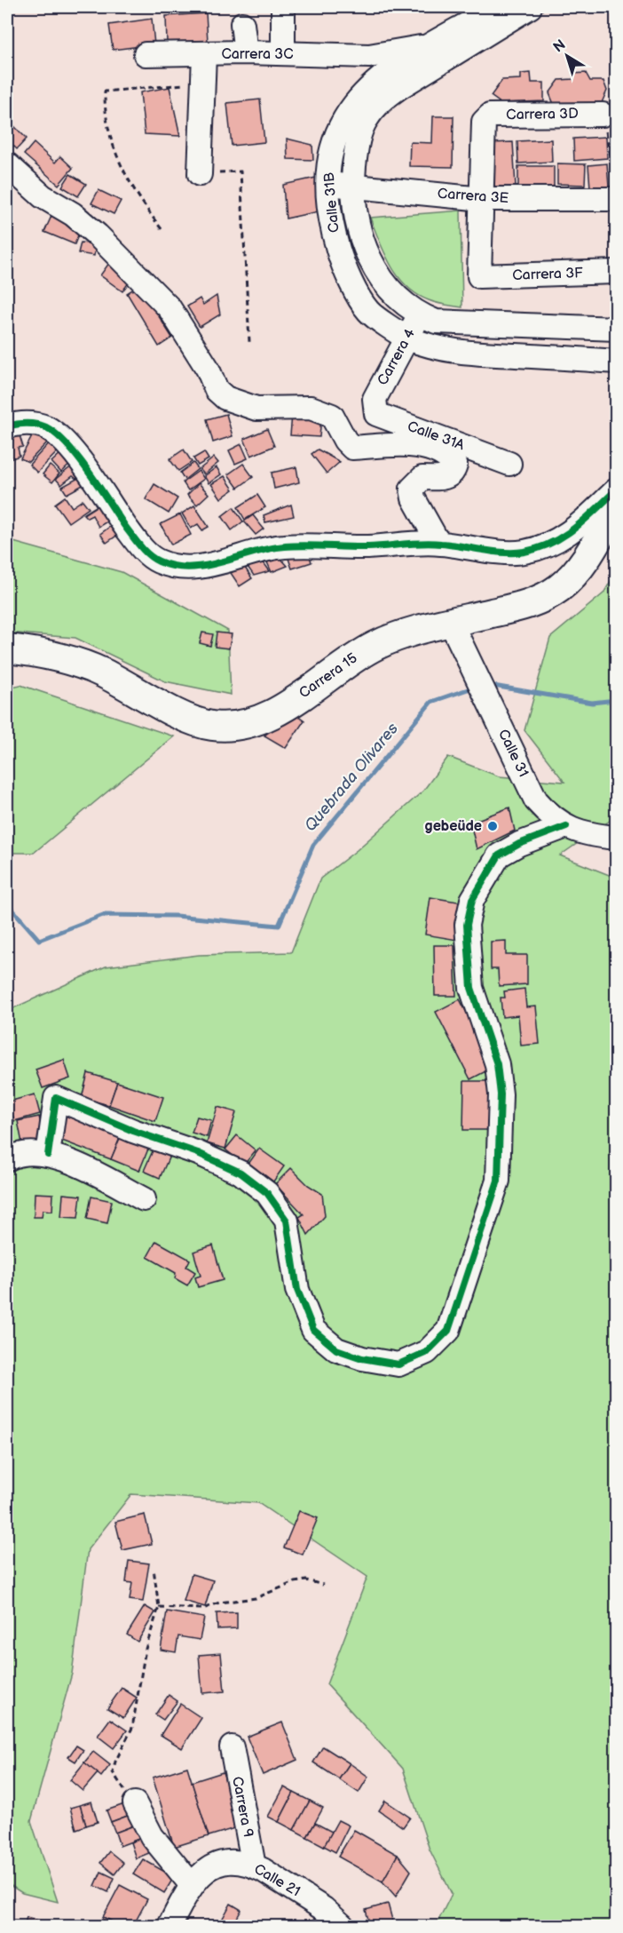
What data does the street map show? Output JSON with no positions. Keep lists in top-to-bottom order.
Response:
{
  "streets": {
    "main road": ["Carrera 15"],
    "street": [
      "Carrera 3C",
      "Carrera 3D",
      "Carrera 3E",
      "Calle 31B",
      "Carrera 3F",
      "Carrera 4",
      "Calle 31A",
      "Calle 31",
      "Carrera 9",
      "Calle 21"
    ]
  },
  "crossings": [
    ["Carrera 3C", "Calle 31B"],
    ["Carrera 3D", "Carrera 3E"],
    ["Carrera 3D", "Carrera 3F"],
    ["Carrera 3E", "Calle 31B"],
    ["Carrera 3E", "Carrera 3F"],
    ["Calle 31B", "Carrera 4"],
    ["Carrera 4", "Calle 31A"],
    ["Carrera 15", "Calle 31"],
    ["Carrera 9", "Calle 21"]
  ],
  "water": ["Quebrada Olivares"],
  "places": ["gebeüde"],
  "north": "top left"
}
